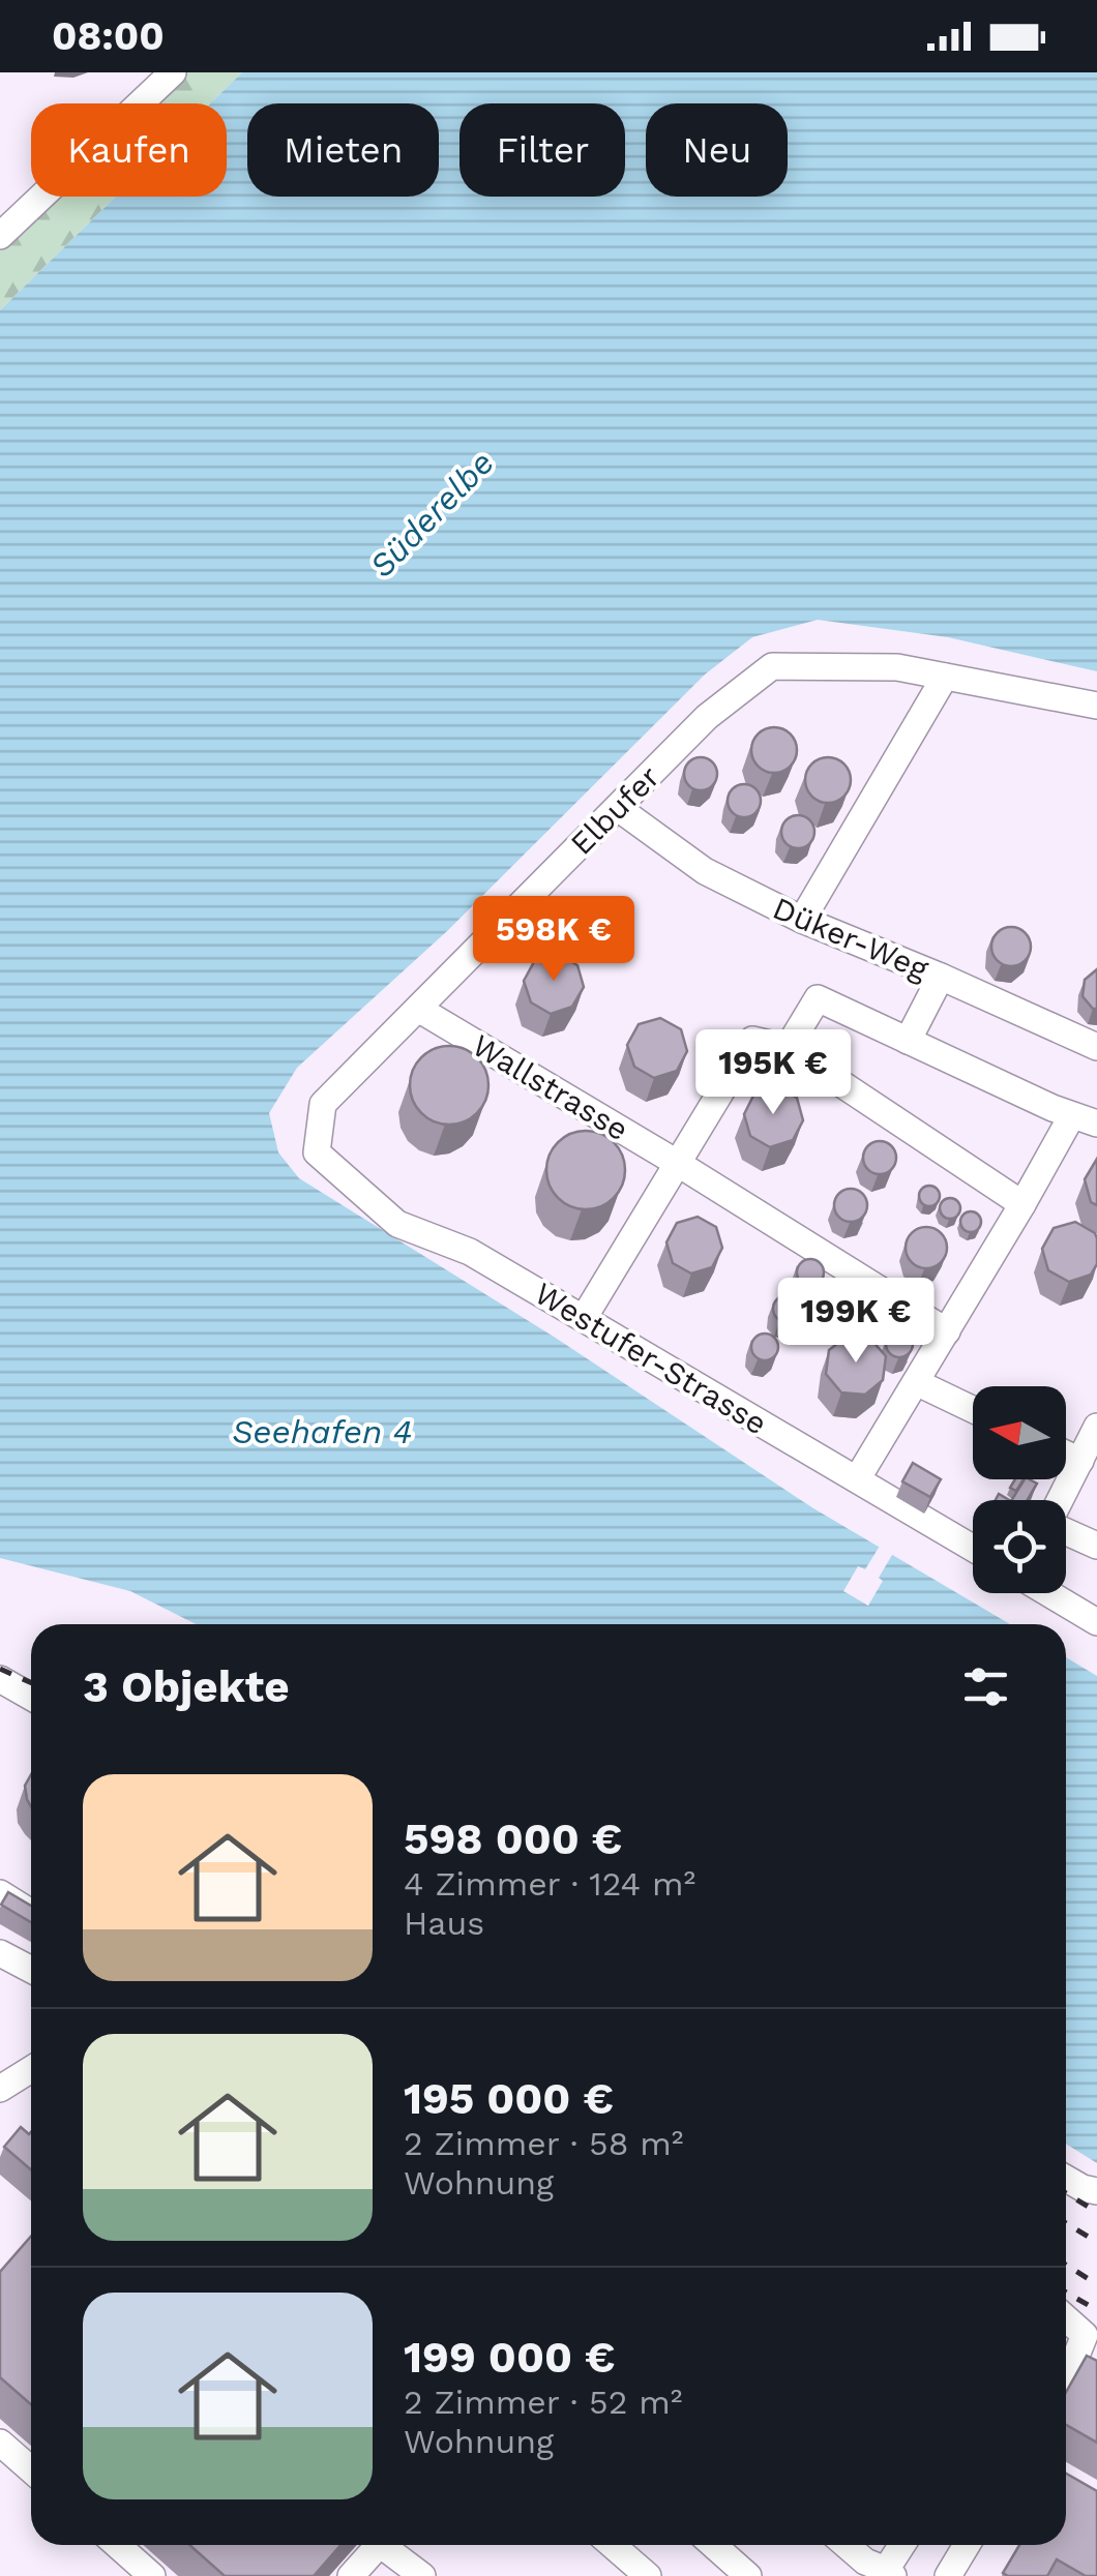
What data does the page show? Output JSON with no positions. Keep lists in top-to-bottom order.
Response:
{
  "streets": {
    "lane": [
      "Elbufer",
      "Düker-Weg",
      "Wallstrasse",
      "Westufer-Strasse"
    ]
  },
  "crossings": [
    ["Elbufer", "Düker-Weg"],
    ["Elbufer", "Wallstrasse"],
    ["Elbufer", "Westufer-Strasse"]
  ],
  "water": ["Süderelbe", "Seehafen 4"],
  "north": "left",
  "page": {
    "status": "08:00",
    "chip": [
      "Kaufen",
      "Mieten",
      "Filter",
      "Neu"
    ],
    "price": ["598K €", "195K €", "199K €"],
    "heading": "3 Objekte",
    "list": [
      {
        "name": "598 000 €",
        "note": "4 Zimmer · 124 m² · Haus"
      },
      {
        "name": "195 000 €",
        "note": "2 Zimmer · 58 m² · Wohnung"
      },
      {
        "name": "199 000 €",
        "note": "2 Zimmer · 52 m² · Wohnung"
      }
    ]
  }
}
